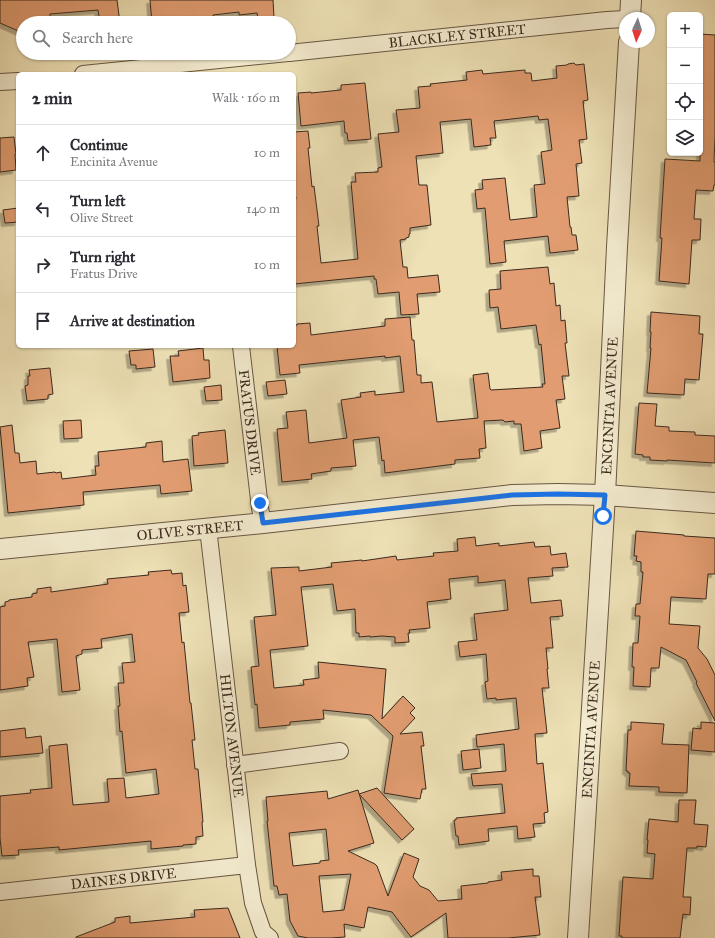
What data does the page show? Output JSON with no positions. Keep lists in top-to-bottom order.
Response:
{
  "streets": {
    "street": [
      "BLACKLEY STREET",
      "ENCINITA AVENUE",
      "FRATUS DRIVE",
      "OLIVE STREET",
      "HILTON AVENUE",
      "DAINES DRIVE"
    ]
  },
  "crossings": [
    ["ENCINITA AVENUE", "OLIVE STREET"],
    ["FRATUS DRIVE", "OLIVE STREET"],
    ["OLIVE STREET", "HILTON AVENUE"],
    ["HILTON AVENUE", "DAINES DRIVE"]
  ],
  "north": "bottom",
  "page": {
    "map_buttons": ["+", "−"],
    "search": "Search here",
    "heading": ["2 min", "Walk · 160 m"],
    "list": [
      ["Continue", "Encinita Avenue", "10 m"],
      ["Turn left", "Olive Street", "140 m"],
      ["Turn right", "Fratus Drive", "10 m"],
      "Arrive at destination"
    ]
  }
}
